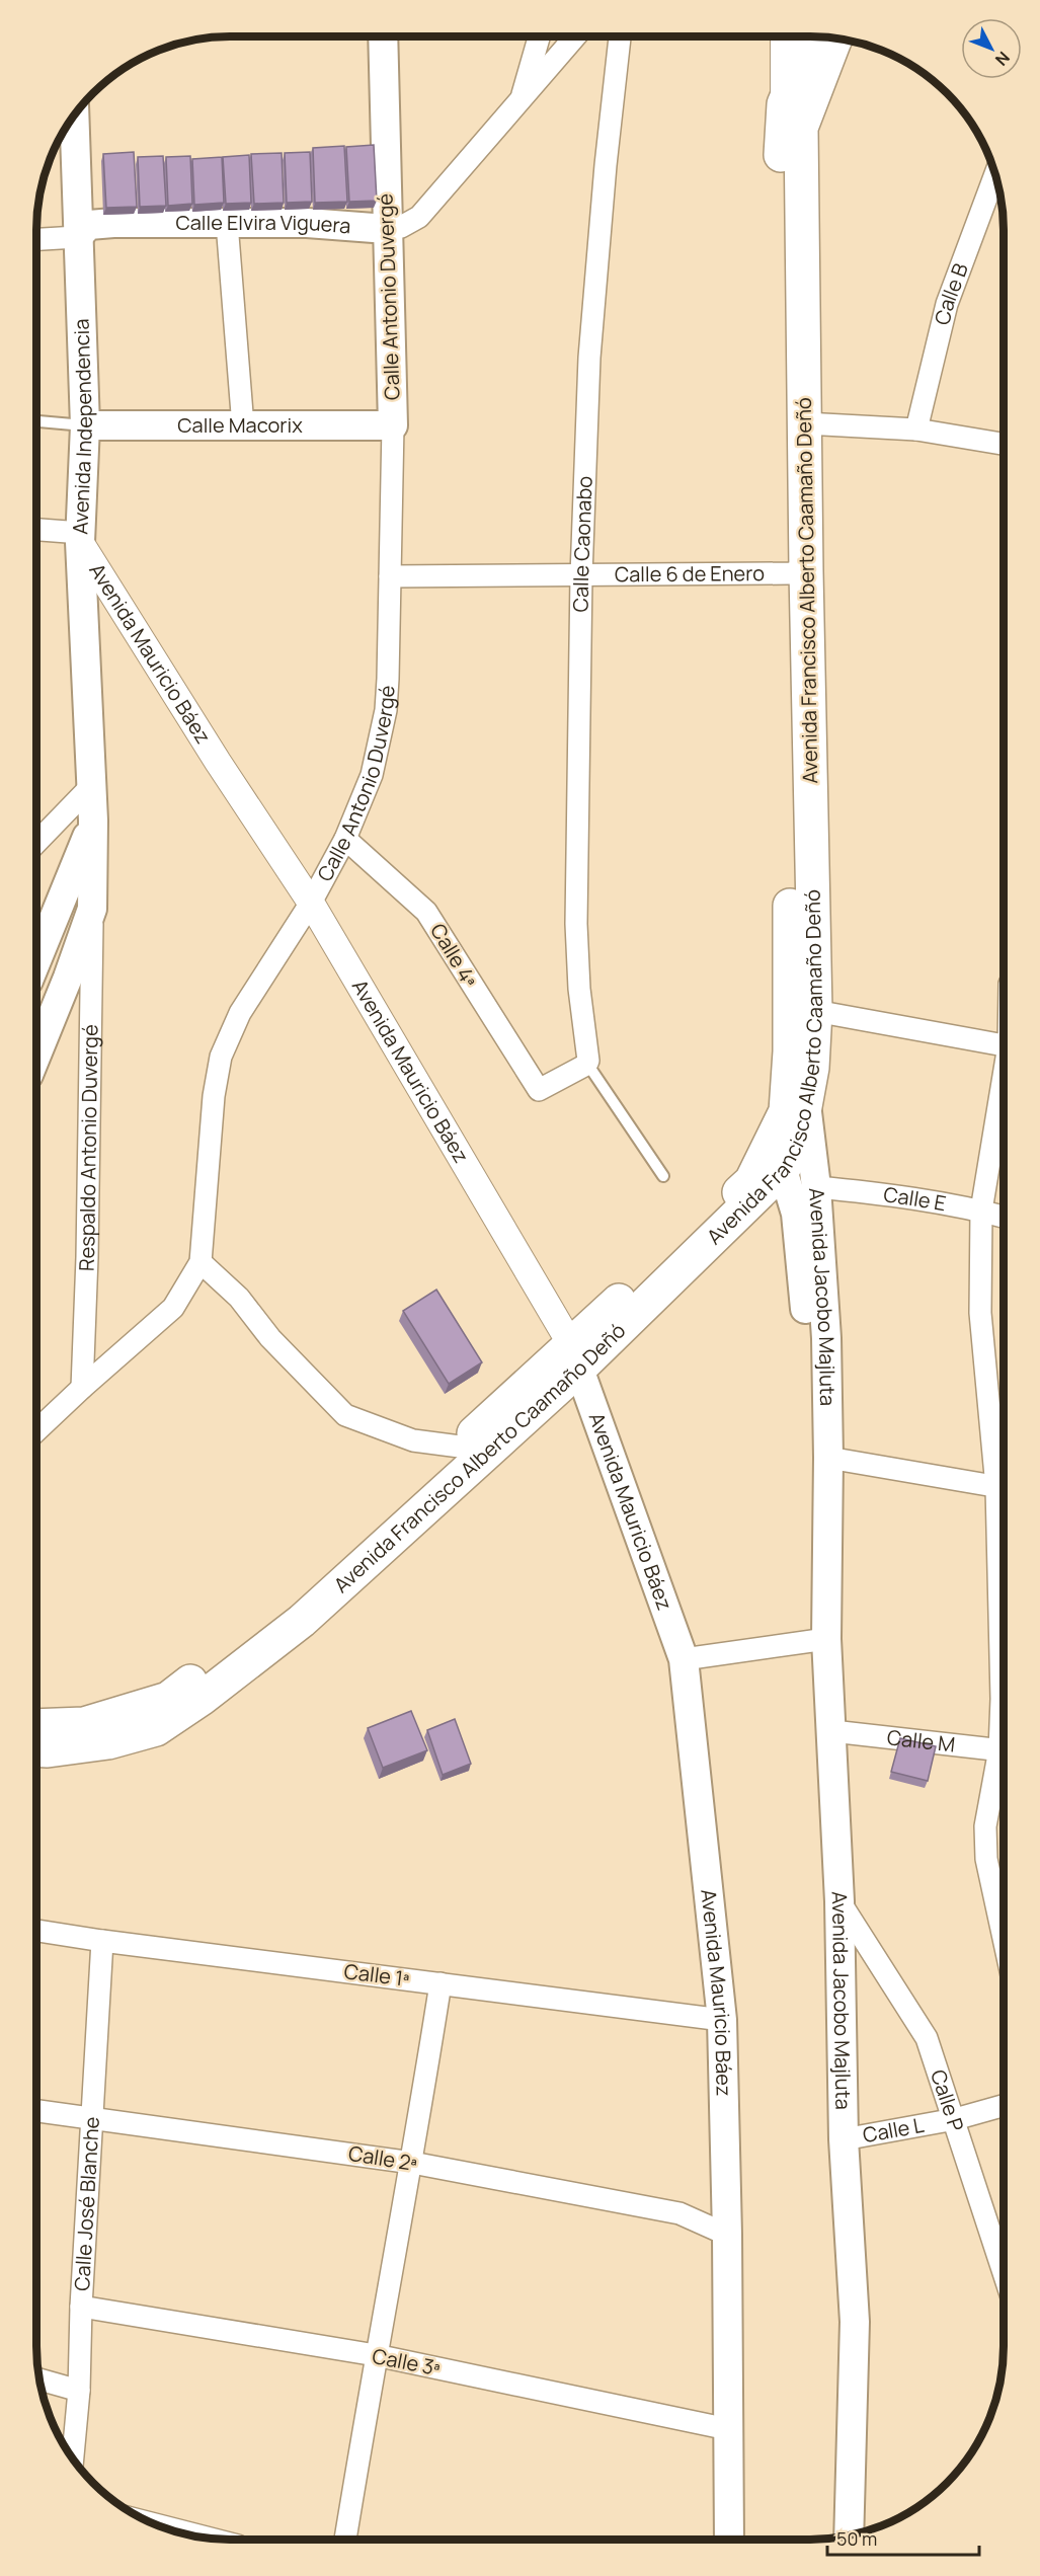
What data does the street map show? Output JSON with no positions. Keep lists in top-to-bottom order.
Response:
{
  "streets": {
    "main road": [
      "Calle Elvira Viguera",
      "Calle Antonio Duvergé",
      "Avenida Independencia",
      "Calle Macorix",
      "Avenida Francisco Alberto Caamaño Deñó",
      "Avenida Mauricio Báez",
      "Avenida Jacobo Majluta"
    ],
    "street": [
      "Calle B",
      "Calle Caonabo",
      "Calle 6 de Enero",
      "Calle 4ª",
      "Respaldo Antonio Duvergé",
      "Calle E",
      "Calle M",
      "Calle 1ª",
      "Calle P",
      "Calle L",
      "Calle 2ª",
      "Calle José Blanche",
      "Calle 3ª"
    ]
  },
  "crossings": [
    ["Calle Elvira Viguera", "Calle Antonio Duvergé"],
    ["Calle Elvira Viguera", "Avenida Independencia"],
    ["Calle Antonio Duvergé", "Calle Macorix"],
    ["Calle Antonio Duvergé", "Calle 6 de Enero"],
    ["Calle Antonio Duvergé", "Avenida Mauricio Báez"],
    ["Calle Antonio Duvergé", "Calle 4ª"],
    ["Calle Antonio Duvergé", "Respaldo Antonio Duvergé"],
    ["Avenida Independencia", "Calle Macorix"],
    ["Avenida Independencia", "Avenida Mauricio Báez"],
    ["Avenida Independencia", "Respaldo Antonio Duvergé"],
    ["Calle Caonabo", "Calle 6 de Enero"],
    ["Calle Caonabo", "Calle 4ª"],
    ["Calle 6 de Enero", "Avenida Francisco Alberto Caamaño Deñó"],
    ["Avenida Francisco Alberto Caamaño Deñó", "Avenida Mauricio Báez"],
    ["Avenida Francisco Alberto Caamaño Deñó", "Avenida Jacobo Majluta"],
    ["Avenida Mauricio Báez", "Calle 1ª"],
    ["Avenida Mauricio Báez", "Calle 2ª"],
    ["Avenida Mauricio Báez", "Calle 3ª"],
    ["Calle E", "Avenida Jacobo Majluta"],
    ["Avenida Jacobo Majluta", "Calle M"],
    ["Avenida Jacobo Majluta", "Calle P"],
    ["Avenida Jacobo Majluta", "Calle L"],
    ["Calle 1ª", "Calle José Blanche"],
    ["Calle P", "Calle L"],
    ["Calle 2ª", "Calle José Blanche"],
    ["Calle José Blanche", "Calle 3ª"]
  ],
  "scale_bar": "50 m",
  "north": "bottom right"
}
